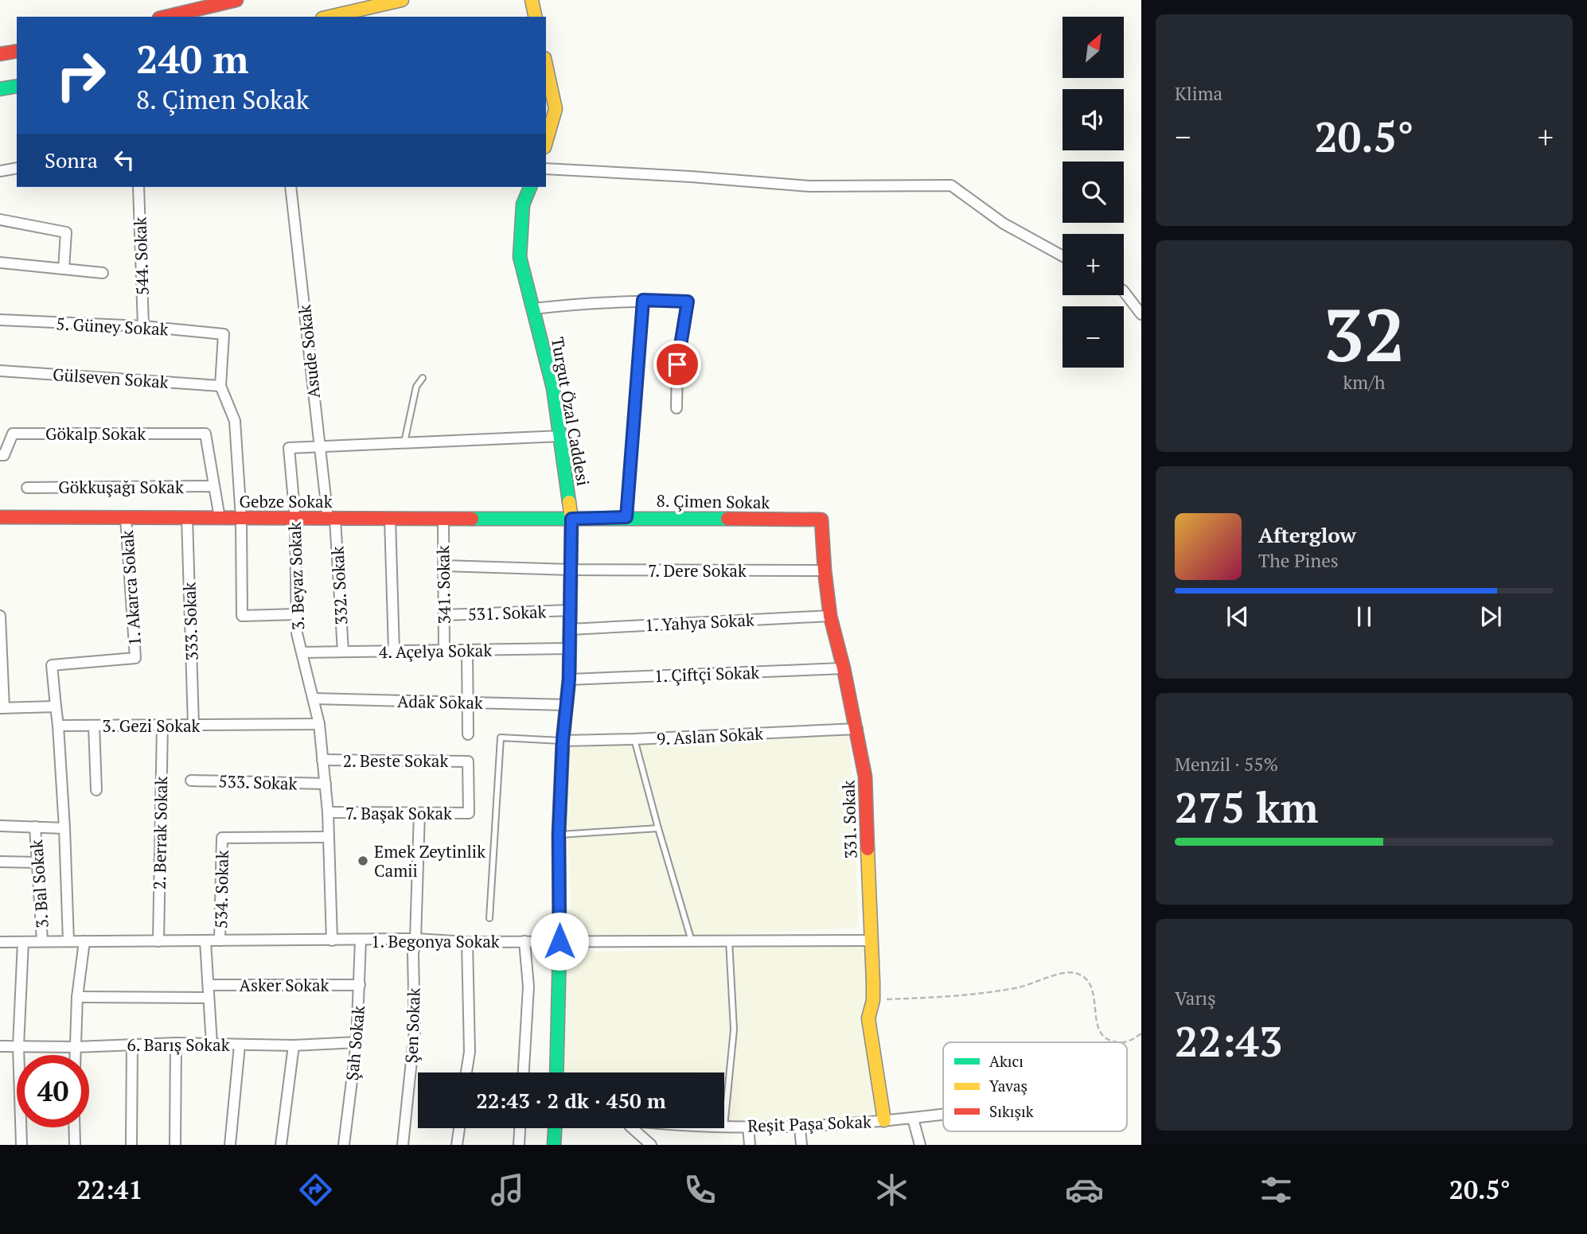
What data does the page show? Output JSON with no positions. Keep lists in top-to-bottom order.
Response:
{
  "streets": {
    "main road": [
      "Turgut Özal Caddesi",
      "Gebze Sokak",
      "8. Çimen Sokak",
      "331. Sokak"
    ],
    "street": [
      "544. Sokak",
      "5. Güney Sokak",
      "Asude Sokak",
      "Gülseven Sokak",
      "Gökalp Sokak",
      "Gökkuşağı Sokak",
      "7. Dere Sokak",
      "3. Beyaz Sokak",
      "341. Sokak",
      "332. Sokak",
      "1. Akarca Sokak",
      "531. Sokak",
      "333. Sokak",
      "1. Yahya Sokak",
      "4. Açelya Sokak",
      "1. Çiftçi Sokak",
      "Adak Sokak",
      "3. Gezi Sokak",
      "9. Aslan Sokak",
      "2. Beste Sokak",
      "533. Sokak",
      "7. Başak Sokak",
      "2. Berrak Sokak",
      "3. Bal Sokak",
      "534. Sokak",
      "1. Begonya Sokak",
      "Asker Sokak",
      "Şen Sokak",
      "Şah Sokak",
      "6. Barış Sokak",
      "Reşit Paşa Sokak"
    ]
  },
  "crossings": [
    ["544. Sokak", "5. Güney Sokak"],
    ["5. Güney Sokak", "Gülseven Sokak"],
    ["Asude Sokak", "Gebze Sokak"],
    ["Asude Sokak", "3. Beyaz Sokak"],
    ["Asude Sokak", "332. Sokak"],
    ["Turgut Özal Caddesi", "Gebze Sokak"],
    ["Turgut Özal Caddesi", "8. Çimen Sokak"],
    ["Turgut Özal Caddesi", "7. Dere Sokak"],
    ["Turgut Özal Caddesi", "3. Beyaz Sokak"],
    ["Turgut Özal Caddesi", "531. Sokak"],
    ["Turgut Özal Caddesi", "1. Yahya Sokak"],
    ["Turgut Özal Caddesi", "4. Açelya Sokak"],
    ["Turgut Özal Caddesi", "1. Çiftçi Sokak"],
    ["Turgut Özal Caddesi", "Adak Sokak"],
    ["Turgut Özal Caddesi", "9. Aslan Sokak"],
    ["Turgut Özal Caddesi", "1. Begonya Sokak"],
    ["Gökalp Sokak", "Gökkuşağı Sokak"],
    ["Gebze Sokak", "8. Çimen Sokak"],
    ["Gebze Sokak", "3. Beyaz Sokak"],
    ["Gebze Sokak", "341. Sokak"],
    ["Gebze Sokak", "332. Sokak"],
    ["Gebze Sokak", "1. Akarca Sokak"],
    ["Gebze Sokak", "333. Sokak"],
    ["8. Çimen Sokak", "331. Sokak"],
    ["7. Dere Sokak", "341. Sokak"],
    ["7. Dere Sokak", "331. Sokak"],
    ["3. Beyaz Sokak", "4. Açelya Sokak"],
    ["3. Beyaz Sokak", "Adak Sokak"],
    ["3. Beyaz Sokak", "3. Gezi Sokak"],
    ["3. Beyaz Sokak", "2. Beste Sokak"],
    ["3. Beyaz Sokak", "533. Sokak"],
    ["3. Beyaz Sokak", "7. Başak Sokak"],
    ["3. Beyaz Sokak", "1. Begonya Sokak"],
    ["341. Sokak", "531. Sokak"],
    ["341. Sokak", "4. Açelya Sokak"],
    ["332. Sokak", "4. Açelya Sokak"],
    ["333. Sokak", "3. Gezi Sokak"],
    ["1. Yahya Sokak", "331. Sokak"],
    ["1. Çiftçi Sokak", "331. Sokak"],
    ["3. Gezi Sokak", "2. Berrak Sokak"],
    ["9. Aslan Sokak", "331. Sokak"],
    ["2. Beste Sokak", "7. Başak Sokak"],
    ["7. Başak Sokak", "534. Sokak"],
    ["7. Başak Sokak", "Şen Sokak"],
    ["331. Sokak", "1. Begonya Sokak"],
    ["331. Sokak", "Reşit Paşa Sokak"],
    ["2. Berrak Sokak", "1. Begonya Sokak"],
    ["3. Bal Sokak", "1. Begonya Sokak"],
    ["534. Sokak", "1. Begonya Sokak"],
    ["1. Begonya Sokak", "Şen Sokak"],
    ["1. Begonya Sokak", "Şah Sokak"],
    ["Asker Sokak", "Şah Sokak"],
    ["Şah Sokak", "6. Barış Sokak"]
  ],
  "places": ["Emek Zeytinlik Camii"],
  "legend": ["Akıcı", "Yavaş", "Sıkışık"],
  "north": "top right",
  "page": {
    "tile": [
      "Klima",
      ["32", "km/h"],
      ["Menzil · 55%", "275 km"],
      ["Varış", "22:43"]
    ],
    "map_buttons": ["+", "−"],
    "turn": ["240 m", "8. Çimen Sokak"],
    "heat": ["−", "20.5°", "+"],
    "then": "Sonra",
    "song": ["Afterglow", "The Pines"],
    "limit": "40",
    "trip": "22:43 · 2 dk · 450 m",
    "tabs": ["22:41", "20.5°"]
  }
}
